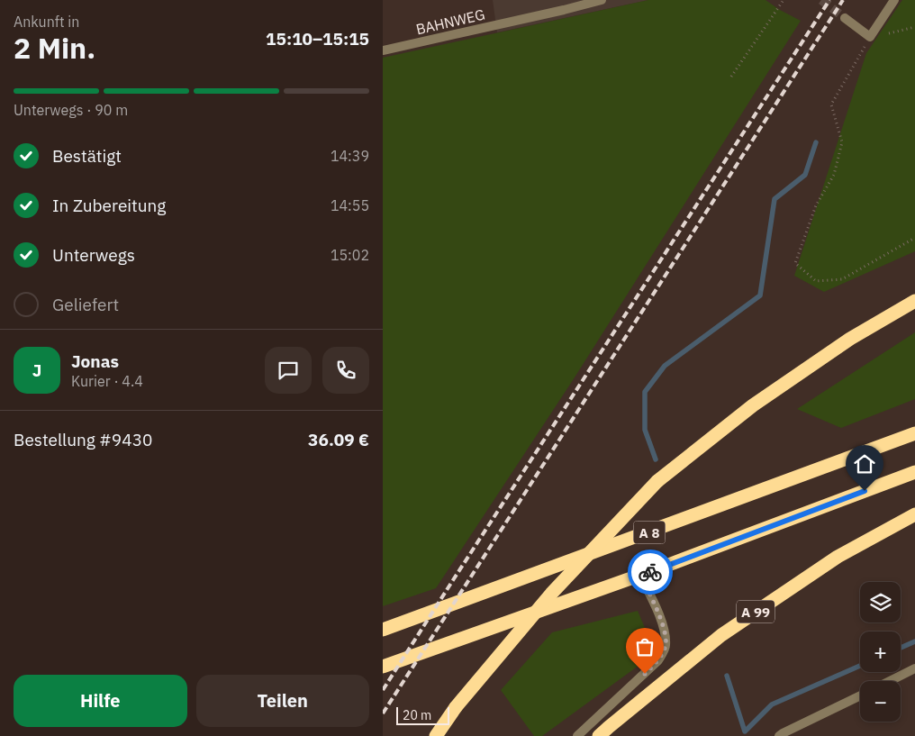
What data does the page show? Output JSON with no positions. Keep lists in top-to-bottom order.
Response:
{
  "streets": {
    "highway": ["A 8", "A 99"],
    "street": ["BAHNWEG"]
  },
  "scale_bar": "20 m",
  "page": {
    "heading": ["2 Min.", "Ankunft in", "15:10–15:15"],
    "panel": [
      "Jonas",
      "Kurier · 4.4",
      "Bestellung #9430",
      "36.09 €"
    ],
    "bar": "Unterwegs · 90 m",
    "list": [
      ["Bestätigt", "14:39"],
      ["In Zubereitung", "14:55"],
      ["Unterwegs", "15:02"],
      "Geliefert"
    ],
    "round": "J",
    "map_buttons": ["+", "−"],
    "buttons": ["Hilfe", "Teilen"],
    "scale": "20 m"
  }
}
